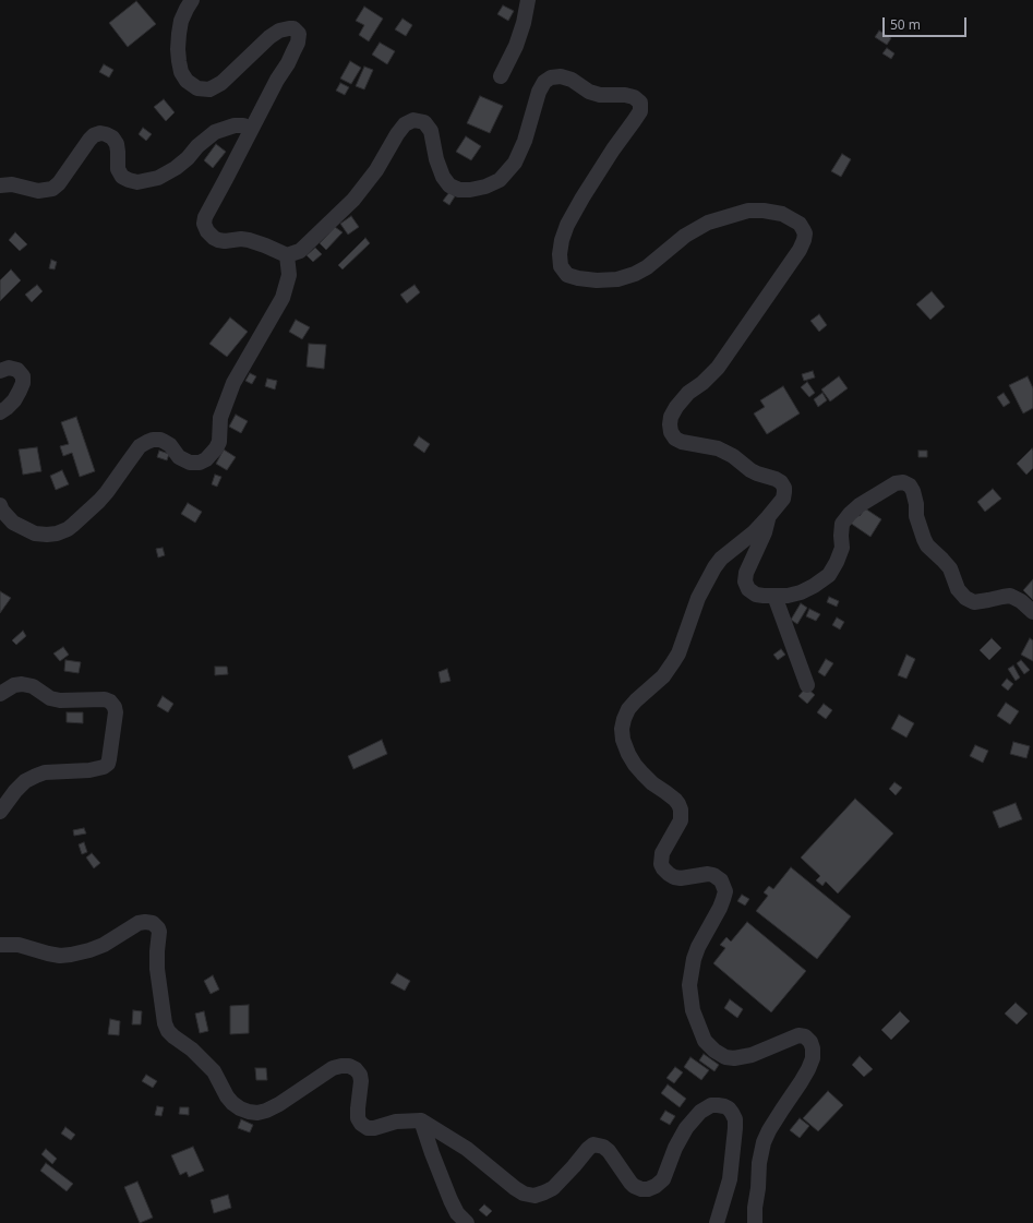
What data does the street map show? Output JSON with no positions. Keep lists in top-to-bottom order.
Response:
{
  "scale_bar": "50 m"
}
